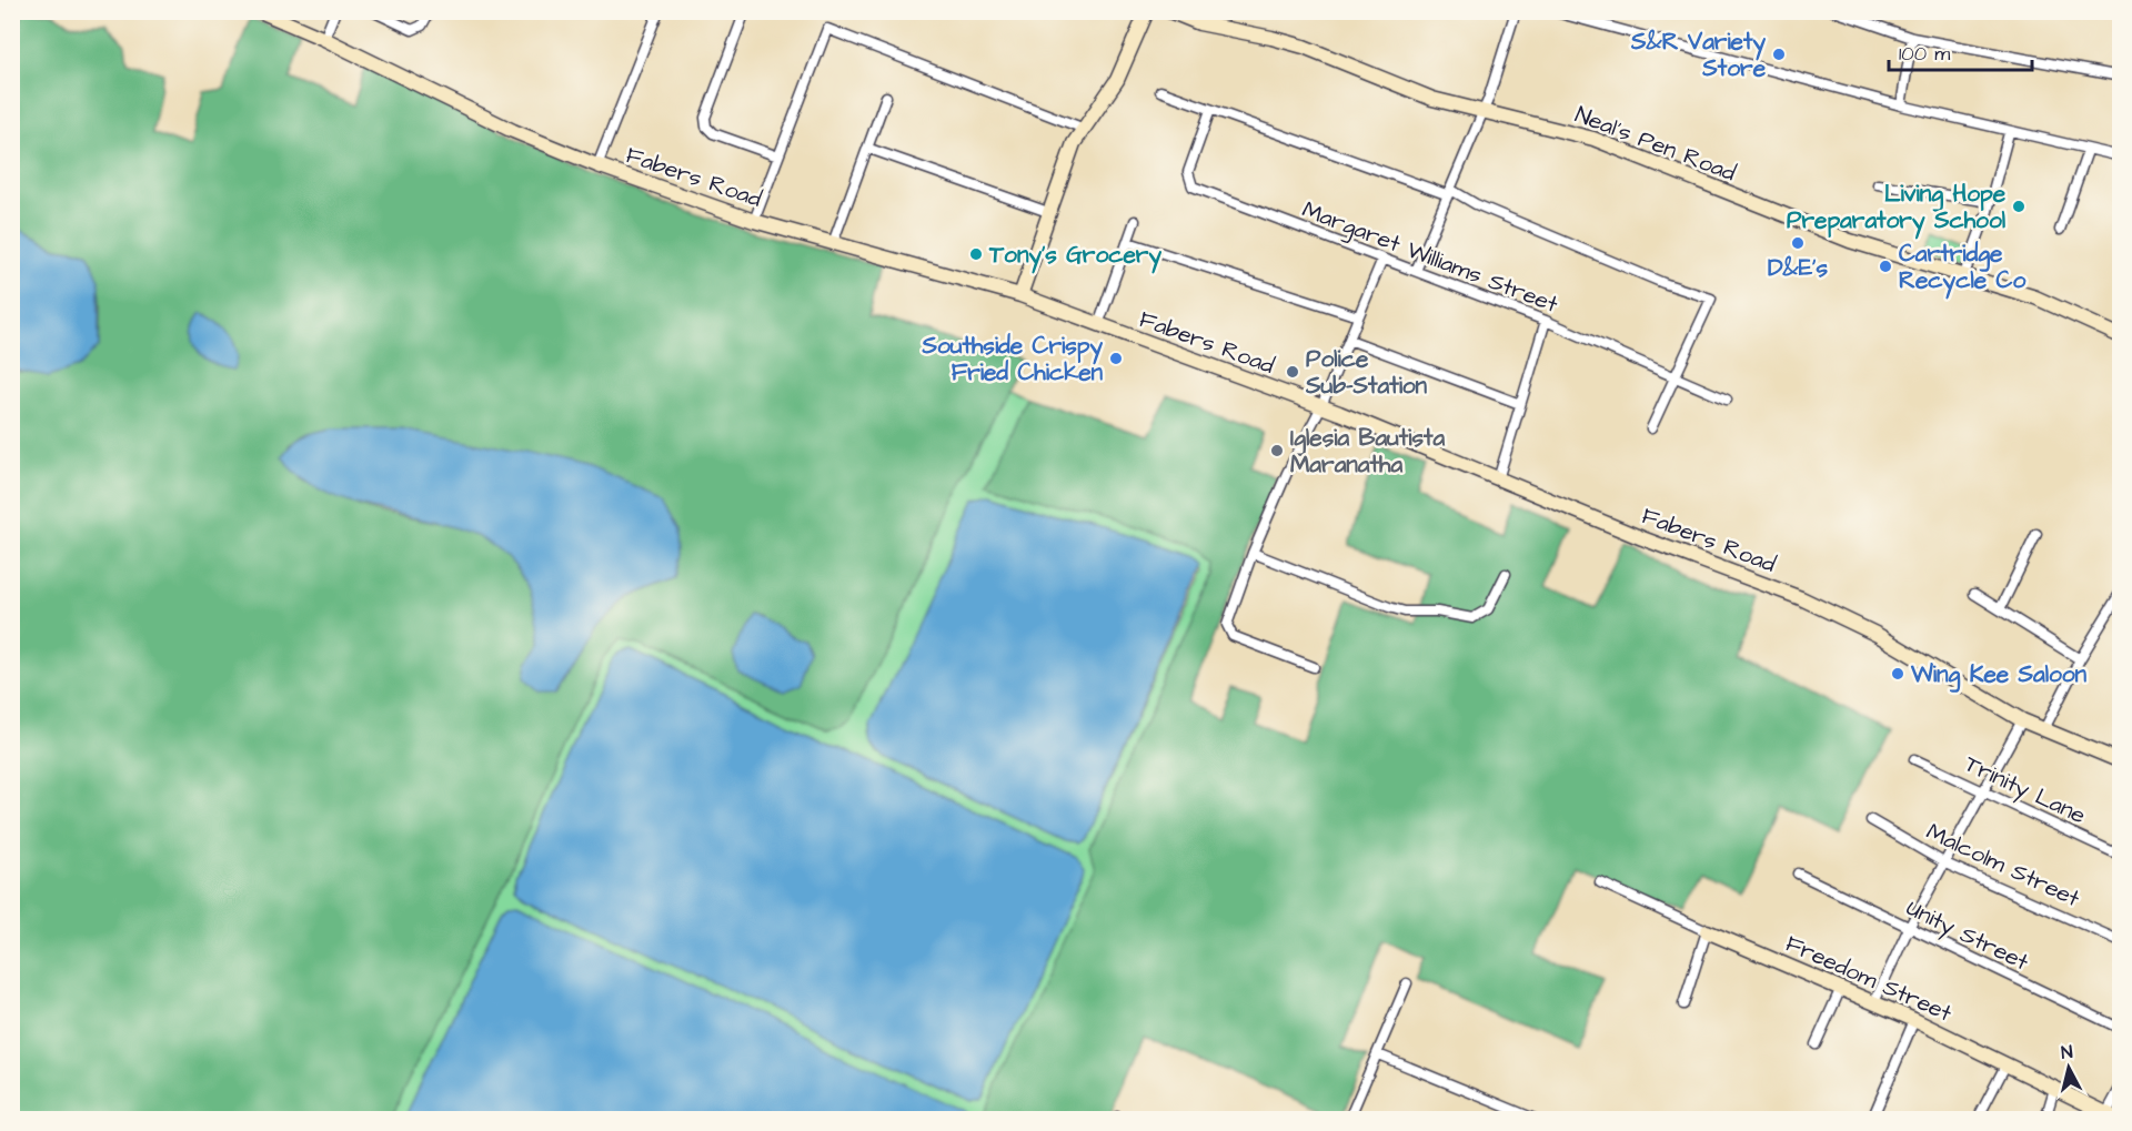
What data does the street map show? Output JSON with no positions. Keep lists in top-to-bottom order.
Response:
{
  "streets": {
    "main road": ["Neal's Pen Road", "Fabers Road", "Freedom Street"],
    "street": [
      "Margaret Williams Street",
      "Trinity Lane",
      "Malcolm Street",
      "Unity Street"
    ]
  },
  "places": [
    "S&R Variety Store",
    "Living Hope Preparatory School",
    "D&E's",
    "Tony's Grocery",
    "Cartridge Recycle Co",
    "Southside Crispy Fried Chicken",
    "Police Sub-Station",
    "Iglesia Bautista Maranatha",
    "Wing Kee Saloon"
  ],
  "scale_bar": "100 m",
  "north": "top"
}
